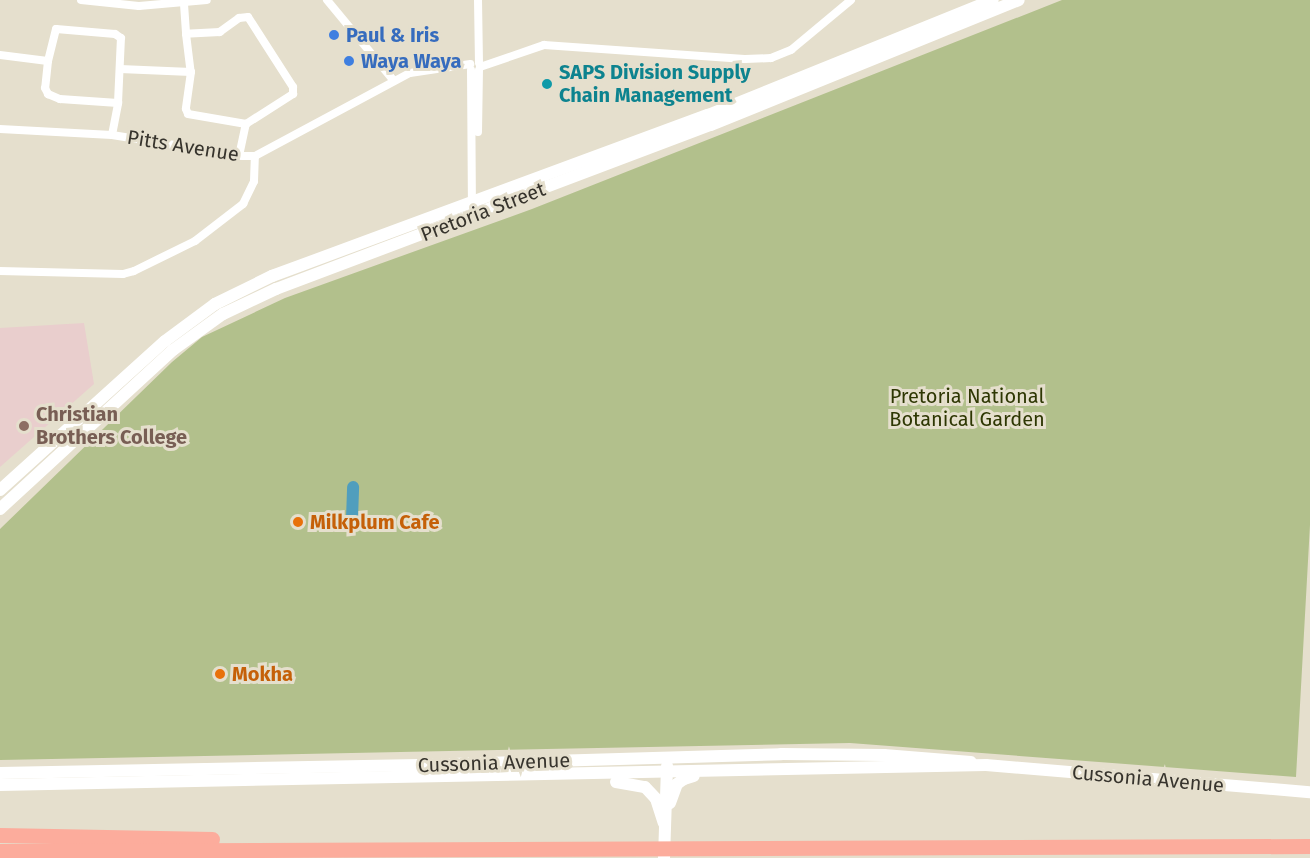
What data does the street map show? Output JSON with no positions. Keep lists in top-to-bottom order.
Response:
{
  "streets": {
    "main road": ["Pretoria Street", "Cussonia Avenue"],
    "street": ["Pitts Avenue"]
  },
  "parks": ["Pretoria National Botanical Garden"],
  "places": [
    "Paul & Iris",
    "Waya Waya",
    "SAPS Division Supply Chain Management",
    "Christian Brothers College",
    "Milkplum Cafe",
    "Mokha"
  ]
}
